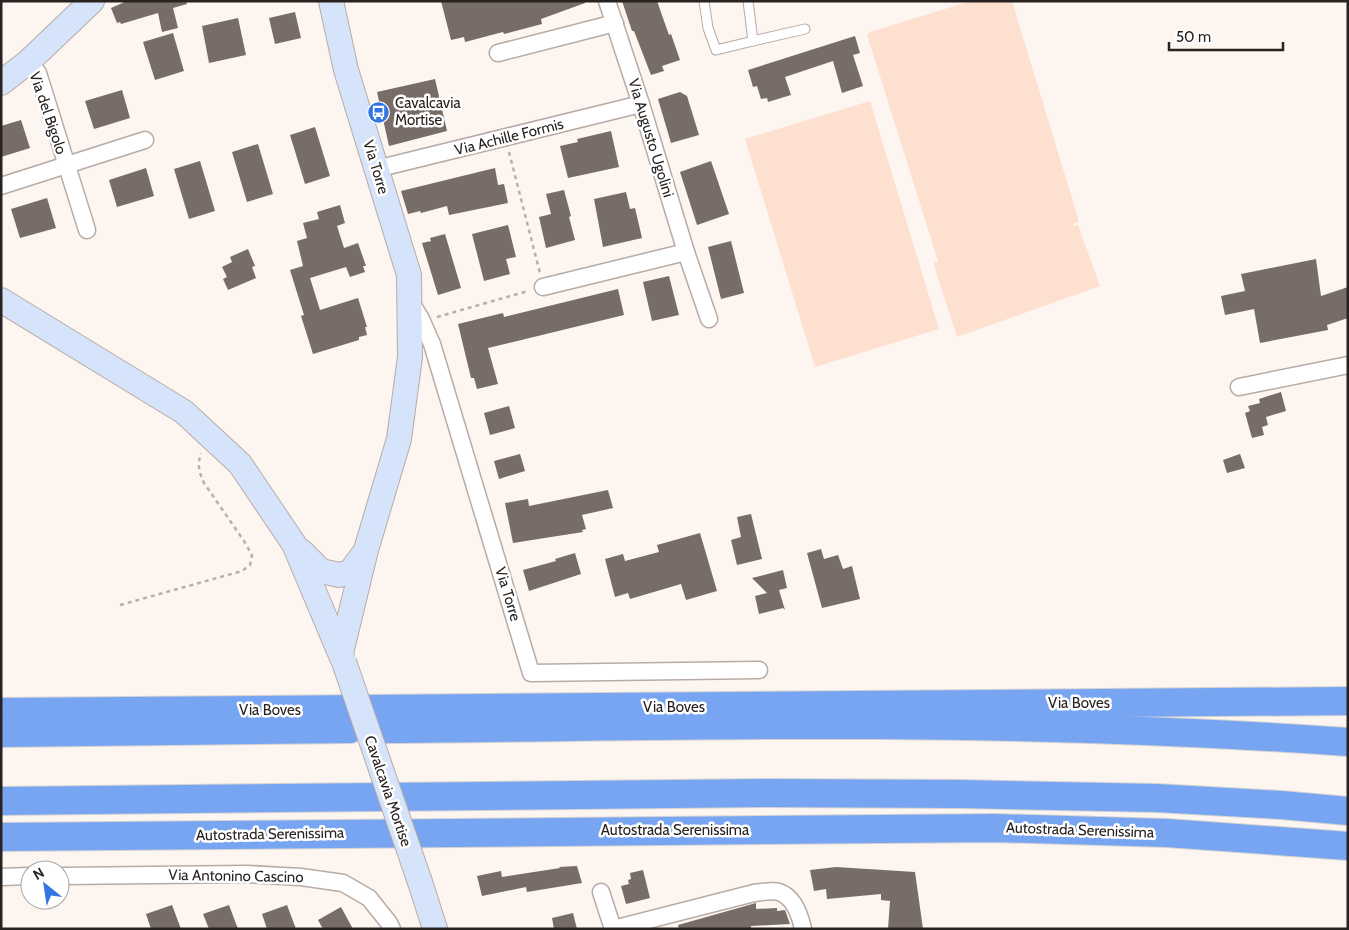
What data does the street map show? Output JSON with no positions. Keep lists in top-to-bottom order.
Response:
{
  "streets": {
    "highway": ["Via Boves", "Autostrada Serenissima"],
    "street": [
      "Via del Bigolo",
      "Via Achille Formis",
      "Via Augusto Ugolini",
      "Via Torre",
      "Cavalcavia Mortise",
      "Via Antonino Cascino"
    ]
  },
  "crossings": [
    ["Via Achille Formis", "Via Augusto Ugolini"],
    ["Via Achille Formis", "Via Torre"],
    ["Via Torre", "Cavalcavia Mortise"]
  ],
  "places": {
    "bus stop": ["Cavalcavia Mortise"]
  },
  "scale_bar": "50 m",
  "north": "top left"
}
